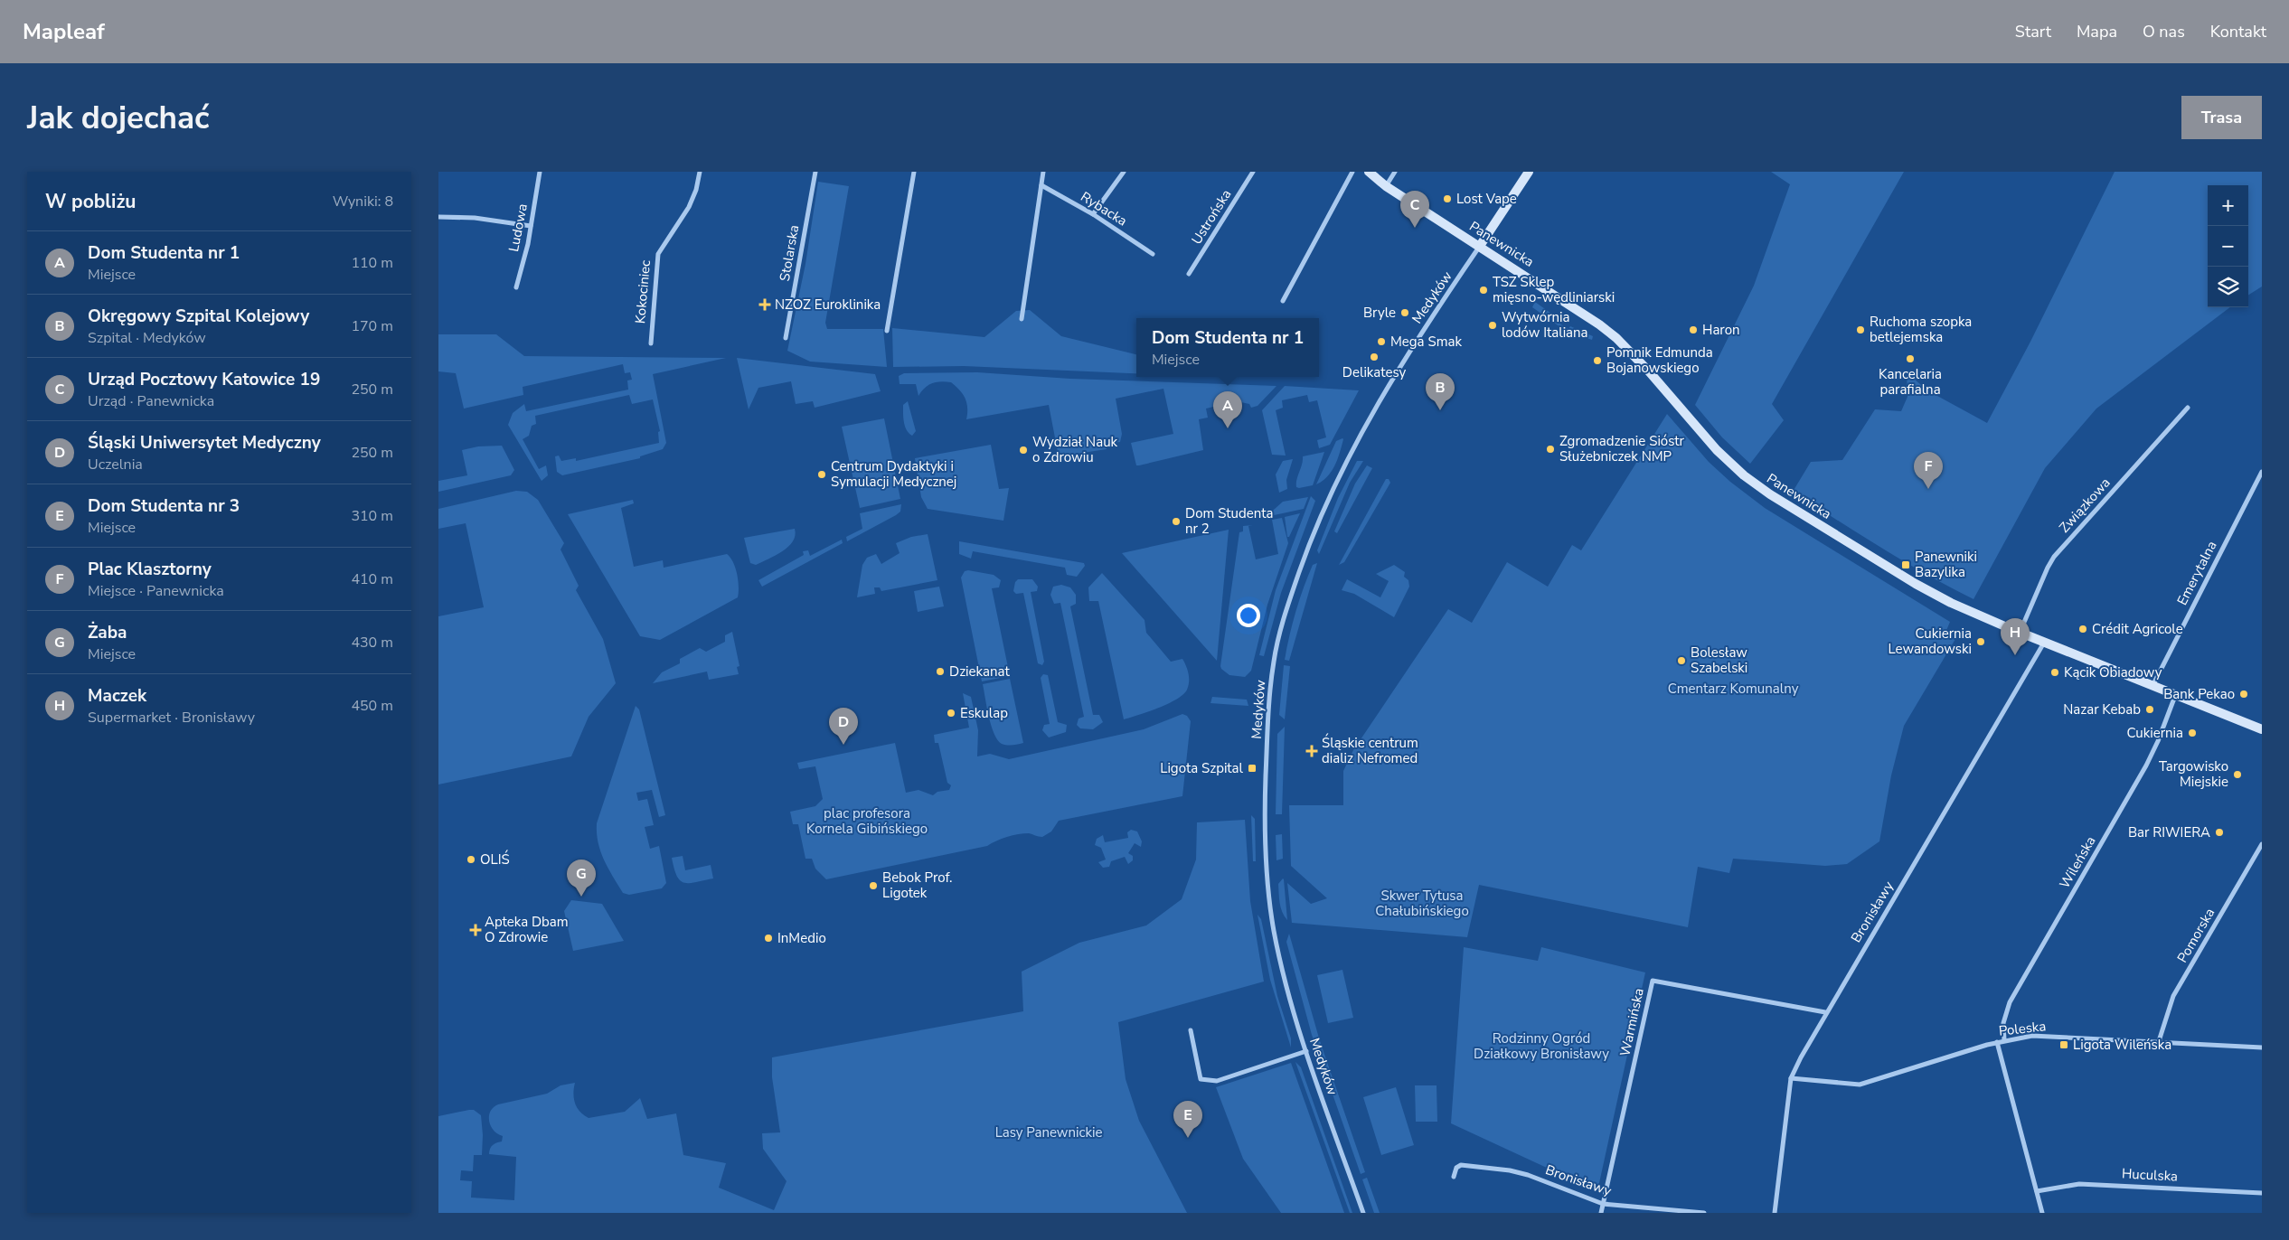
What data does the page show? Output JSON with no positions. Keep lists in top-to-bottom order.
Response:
{
  "streets": {
    "street": [
      "Rybacka",
      "Ustrońska",
      "Ludowa",
      "Panewnicka",
      "Stolarska",
      "Kokociniec",
      "Medyków",
      "Związkowa",
      "Emerytalna",
      "Wileńska",
      "Bronisławy",
      "Pomorska",
      "Warmińska",
      "Poleska",
      "Huculska"
    ]
  },
  "crossings": [
    ["Panewnicka", "Medyków"],
    ["Panewnicka", "Związkowa"],
    ["Panewnicka", "Emerytalna"],
    ["Panewnicka", "Wileńska"],
    ["Panewnicka", "Bronisławy"],
    ["Wileńska", "Poleska"],
    ["Bronisławy", "Warmińska"],
    ["Bronisławy", "Poleska"],
    ["Pomorska", "Poleska"]
  ],
  "parks": [
    "Cmentarz Komunalny",
    "plac profesora Kornela Gibińskiego",
    "Skwer Tytusa Chałubińskiego",
    "Rodzinny Ogród Działkowy Bronisławy",
    "Lasy Panewnickie"
  ],
  "places": {
    "other": [
      "Lost Vape",
      "TSZ Sklep mięsno-wędliniarski",
      "Bryle",
      "Wytwórnia lodów Italiana",
      "Haron",
      "Ruchoma szopka betlejemska",
      "Mega Smak",
      "Delikatesy",
      "Kancelaria parafialna",
      "Pomnik Edmunda Bojanowskiego",
      "Zgromadzenie Sióstr Służebniczek NMP",
      "Wydział Nauk o Zdrowiu",
      "Centrum Dydaktyki i Symulacji Medycznej",
      "Dom Studenta nr 2",
      "Crédit Agricole",
      "Cukiernia Lewandowski",
      "Bolesław Szabelski",
      "Dziekanat",
      "Kącik Obiadowy",
      "Bank Pekao",
      "Nazar Kebab",
      "Eskulap",
      "Cukiernia",
      "Targowisko Miejskie",
      "Bar RIWIERA",
      "OLIŚ",
      "Bebok Prof. Ligotek",
      "InMedio"
    ],
    "health": ["NZOZ Euroklinika", "Śląskie centrum dializ Nefromed", "Apteka Dbam O Zdrowie"],
    "transit": ["Panewniki Bazylika", "Ligota Szpital", "Ligota Wileńska"]
  },
  "page": {
    "header": "Mapleaf",
    "nav": [
      "Start",
      "Mapa",
      "O nas",
      "Kontakt"
    ],
    "buttons": "Trasa",
    "title": "Jak dojechać",
    "heading": ["W pobliżu", "Wyniki: 8"],
    "map_buttons": ["+", "−"],
    "pins": [
      "C",
      "B",
      "A",
      "F",
      "H",
      "D",
      "G",
      "E"
    ],
    "list": [
      {
        "mark": "A",
        "name": "Dom Studenta nr 1",
        "note": "Miejsce",
        "value": "110 m"
      },
      {
        "mark": "B",
        "name": "Okręgowy Szpital Kolejowy",
        "note": "Szpital · Medyków",
        "value": "170 m"
      },
      {
        "mark": "C",
        "name": "Urząd Pocztowy Katowice 19",
        "note": "Urząd · Panewnicka",
        "value": "250 m"
      },
      {
        "mark": "D",
        "name": "Śląski Uniwersytet Medyczny",
        "note": "Uczelnia",
        "value": "250 m"
      },
      {
        "mark": "E",
        "name": "Dom Studenta nr 3",
        "note": "Miejsce",
        "value": "310 m"
      },
      {
        "mark": "F",
        "name": "Plac Klasztorny",
        "note": "Miejsce · Panewnicka",
        "value": "410 m"
      },
      {
        "mark": "G",
        "name": "Żaba",
        "note": "Miejsce",
        "value": "430 m"
      },
      {
        "mark": "H",
        "name": "Maczek",
        "note": "Supermarket · Bronisławy",
        "value": "450 m"
      }
    ],
    "popup": ["Dom Studenta nr 1", "Miejsce"]
  }
}
